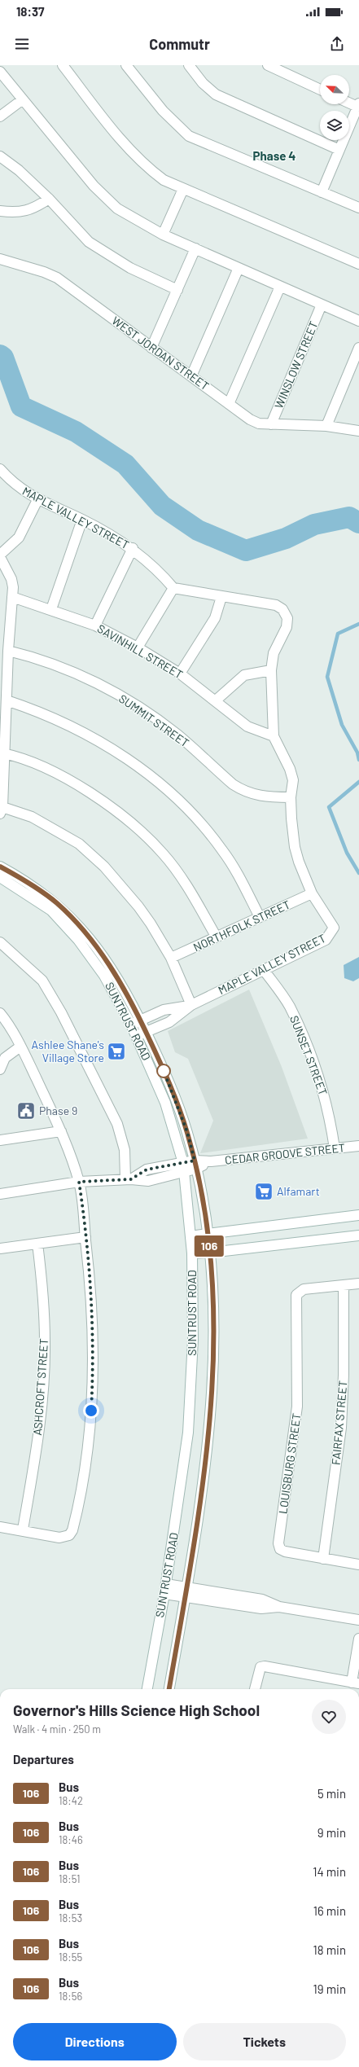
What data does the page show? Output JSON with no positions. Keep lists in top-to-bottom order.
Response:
{
  "streets": {
    "street": [
      "WEST JORDAN STREET",
      "WINSLOW STREET",
      "MAPLE VALLEY STREET",
      "SAVINHILL STREET",
      "SUMMIT STREET",
      "NORTHFOLK STREET",
      "SUNTRUST ROAD",
      "SUNSET STREET",
      "CEDAR GROOVE STREET",
      "ASHCROFT STREET",
      "FAIRFAX STREET",
      "LOUISBURG STREET"
    ]
  },
  "crossings": [
    ["WEST JORDAN STREET", "WINSLOW STREET"],
    ["MAPLE VALLEY STREET", "SAVINHILL STREET"],
    ["MAPLE VALLEY STREET", "SUMMIT STREET"],
    ["MAPLE VALLEY STREET", "NORTHFOLK STREET"],
    ["MAPLE VALLEY STREET", "SUNSET STREET"],
    ["SUNTRUST ROAD", "CEDAR GROOVE STREET"],
    ["SUNSET STREET", "CEDAR GROOVE STREET"],
    ["FAIRFAX STREET", "LOUISBURG STREET"]
  ],
  "districts": ["Phase 4"],
  "places": {
    "supermarket": ["Ashlee Shane's Village Store", "Alfamart"],
    "public building": ["Phase 9"]
  },
  "lines": ["bus line 106"],
  "north": "top left",
  "page": {
    "status": "18:37",
    "header": "Commutr",
    "on_map": "106",
    "heading": [
      ["Governor's Hills Science High School", "Walk · 4 min · 250 m"],
      "Departures"
    ],
    "list": [
      {
        "mark": "106",
        "name": "Bus",
        "note": "18:42",
        "value": "5 min"
      },
      {
        "mark": "106",
        "name": "Bus",
        "note": "18:46",
        "value": "9 min"
      },
      {
        "mark": "106",
        "name": "Bus",
        "note": "18:51",
        "value": "14 min"
      },
      {
        "mark": "106",
        "name": "Bus",
        "note": "18:53",
        "value": "16 min"
      },
      {
        "mark": "106",
        "name": "Bus",
        "note": "18:55",
        "value": "18 min"
      },
      {
        "mark": "106",
        "name": "Bus",
        "note": "18:56",
        "value": "19 min"
      }
    ],
    "buttons": ["Directions", "Tickets"]
  }
}
